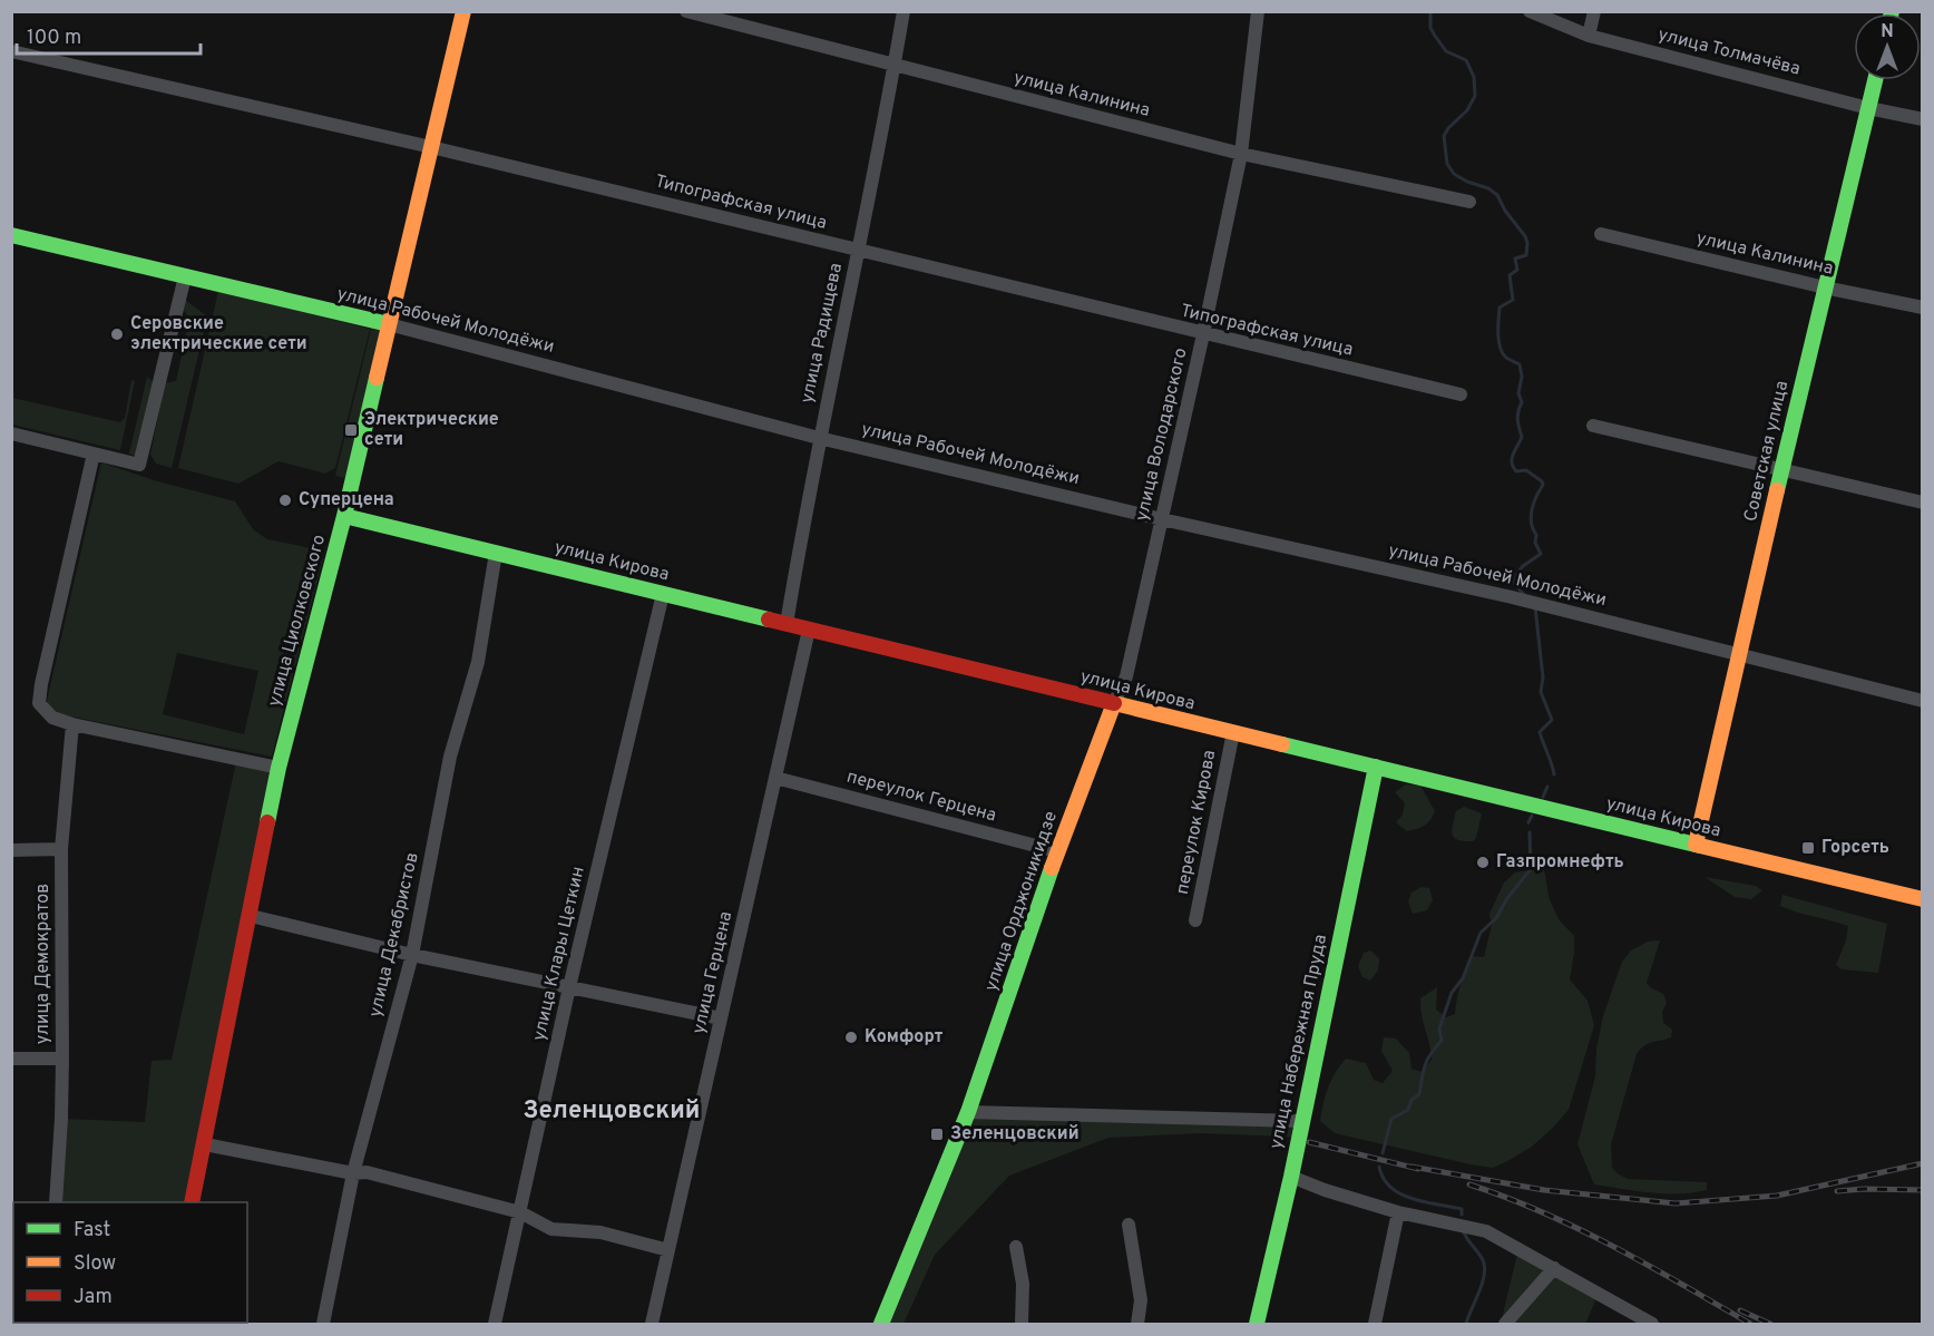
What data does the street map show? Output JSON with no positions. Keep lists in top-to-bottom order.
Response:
{
  "streets": {
    "main road": [
      "улица Рабочей Молодёжи",
      "Советская улица",
      "улица Кирова",
      "улица Циолковского",
      "улица Орджоникидзе",
      "улица Набережная Пруда"
    ],
    "street": [
      "улица Толмачёва",
      "улица Калинина",
      "Типографская улица",
      "улица Радищева",
      "улица Володарского",
      "переулок Герцена",
      "переулок Кирова",
      "улица Декабристов",
      "улица Клары Цеткин",
      "улица Демократов",
      "улица Герцена"
    ]
  },
  "crossings": [
    ["улица Толмачёва", "Советская улица"],
    ["улица Калинина", "улица Радищева"],
    ["улица Калинина", "улица Володарского"],
    ["улица Калинина", "Советская улица"],
    ["Типографская улица", "улица Радищева"],
    ["Типографская улица", "улица Володарского"],
    ["Типографская улица", "улица Циолковского"],
    ["улица Рабочей Молодёжи", "улица Радищева"],
    ["улица Рабочей Молодёжи", "улица Володарского"],
    ["улица Рабочей Молодёжи", "Советская улица"],
    ["улица Рабочей Молодёжи", "улица Циолковского"],
    ["улица Радищева", "улица Кирова"],
    ["улица Володарского", "улица Кирова"],
    ["улица Володарского", "улица Орджоникидзе"],
    ["Советская улица", "улица Кирова"],
    ["улица Кирова", "улица Циолковского"],
    ["улица Кирова", "переулок Кирова"],
    ["улица Кирова", "улица Орджоникидзе"],
    ["улица Кирова", "улица Декабристов"],
    ["улица Кирова", "улица Клары Цеткин"],
    ["улица Кирова", "улица Герцена"],
    ["улица Кирова", "улица Набережная Пруда"],
    ["переулок Герцена", "улица Орджоникидзе"],
    ["переулок Герцена", "улица Герцена"]
  ],
  "districts": ["Зеленцовский"],
  "places": {
    "other": [
      "Серовские электрические сети",
      "Суперцена",
      "Газпромнефть",
      "Комфорт"
    ],
    "transit": ["Электрические сети", "Горсеть", "Зеленцовский"]
  },
  "legend": ["Fast", "Slow", "Jam"],
  "scale_bar": "100 m",
  "north": "top"
}
